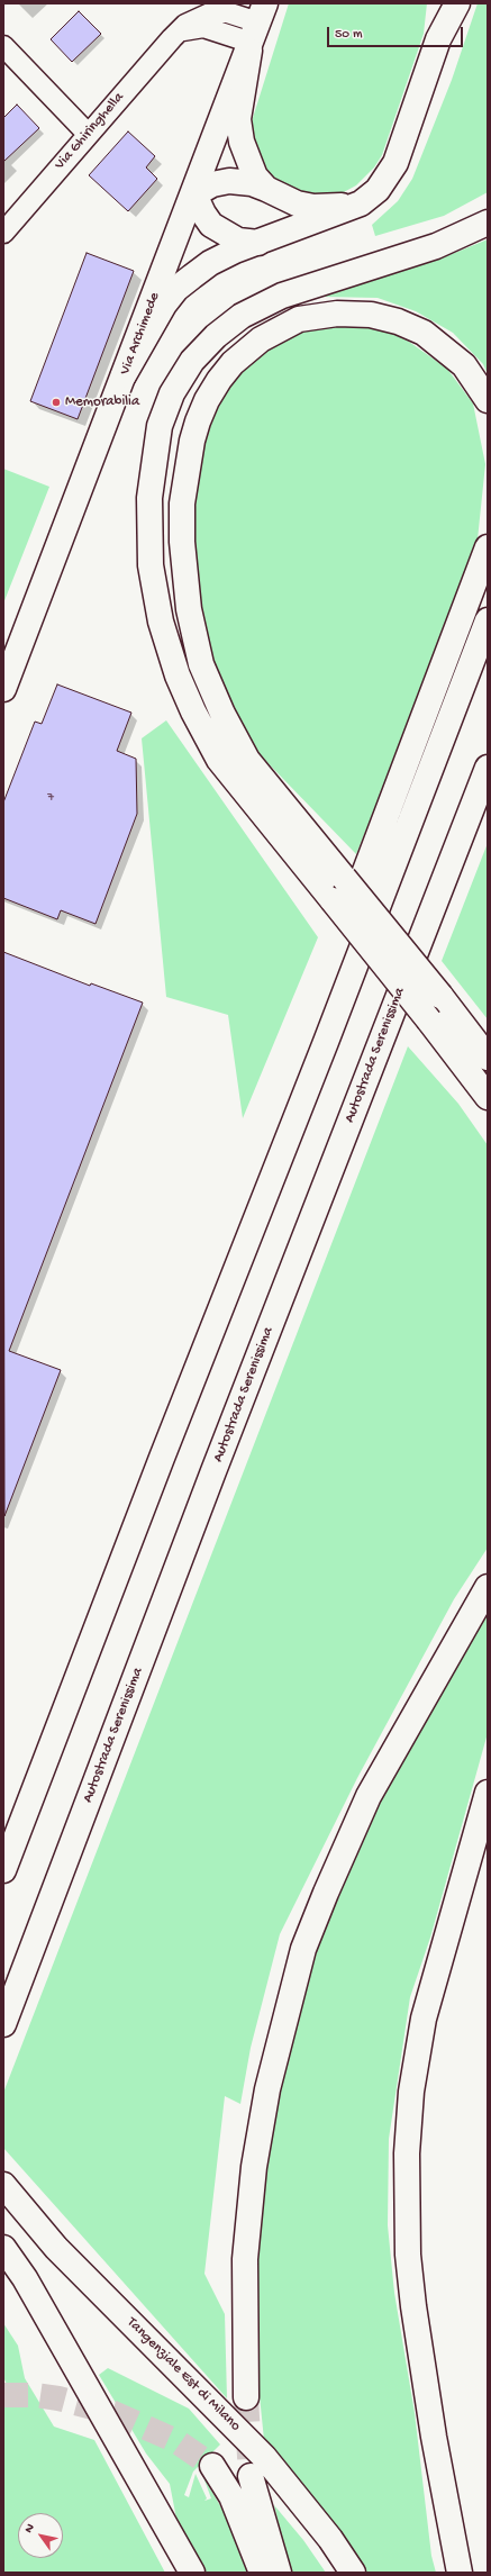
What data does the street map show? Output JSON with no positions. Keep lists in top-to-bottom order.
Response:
{
  "streets": {
    "main road": ["Via Archimede", "Autostrada Serenissima", "Tangenziale Est di Milano"],
    "street": ["Via Ghiringhella"]
  },
  "crossings": [
    ["Via Ghiringhella", "Via Archimede"]
  ],
  "places": ["Memorabilia"],
  "house_numbers": ["7"],
  "scale_bar": "50 m",
  "north": "top left"
}
